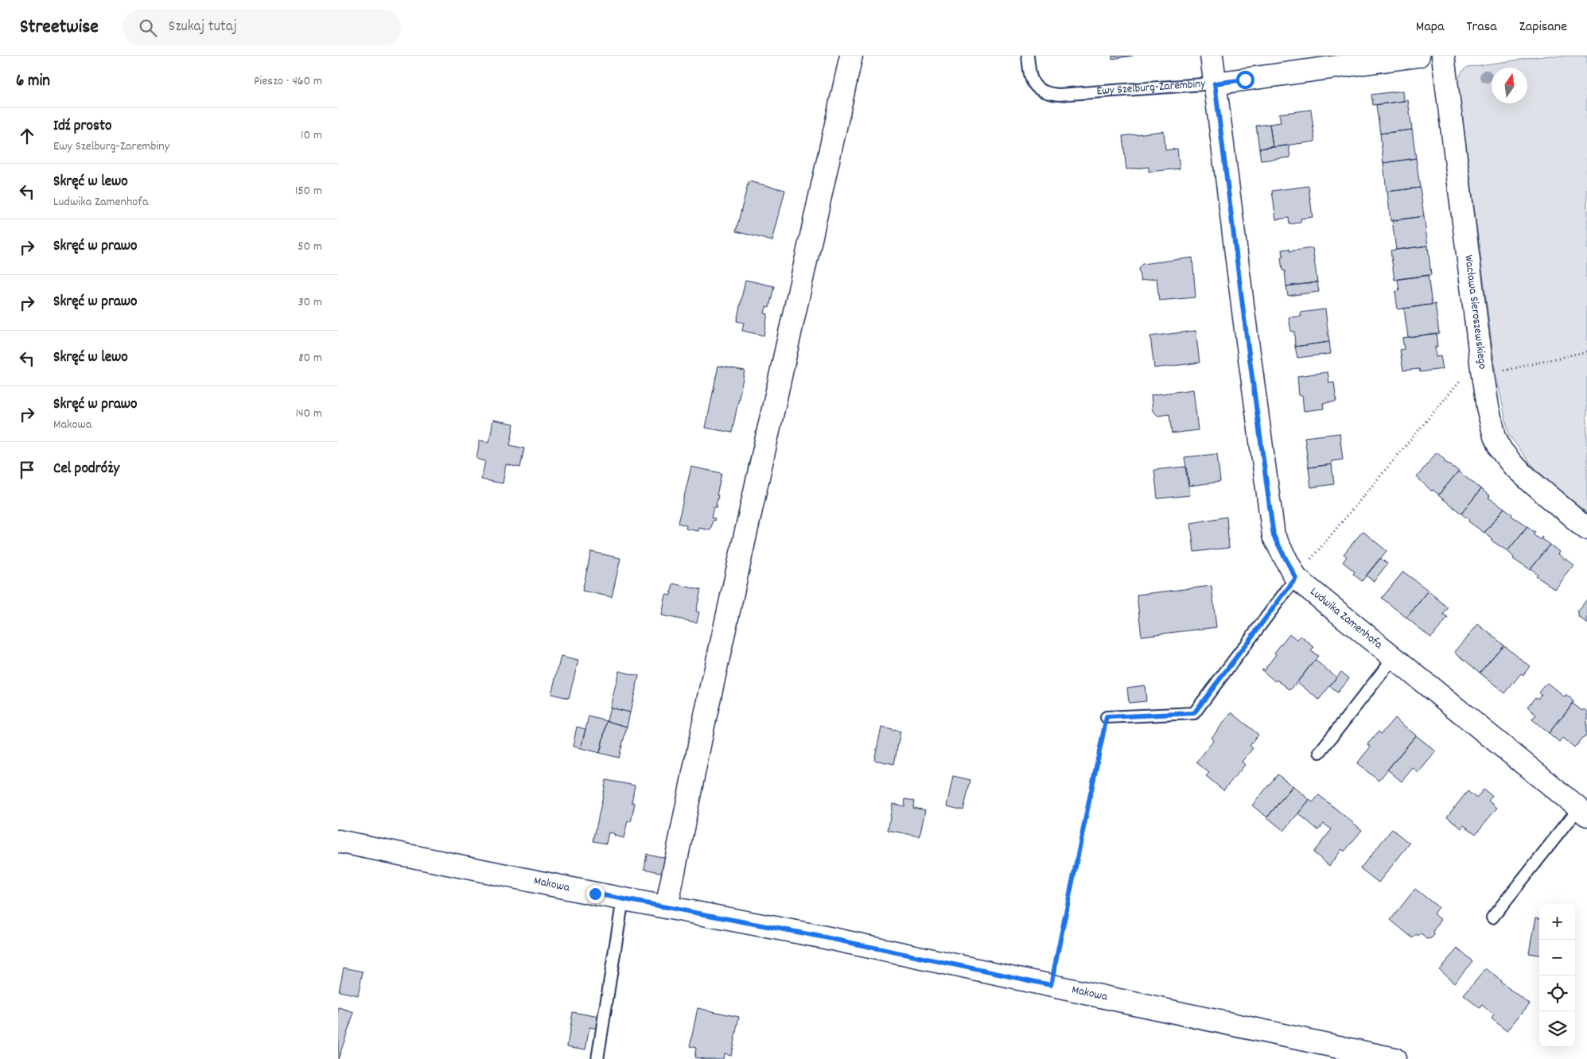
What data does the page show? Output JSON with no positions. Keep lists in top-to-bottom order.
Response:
{
  "streets": {
    "street": [
      "Ewy Szelburg-Zarembiny",
      "Wacława Sieroszewskiego",
      "Ludwika Zamenhofa",
      "Makowa"
    ]
  },
  "crossings": [
    ["Ewy Szelburg-Zarembiny", "Ludwika Zamenhofa"]
  ],
  "north": "top",
  "page": {
    "header": "Streetwise",
    "search": "Szukaj tutaj",
    "nav": ["Mapa", "Trasa", "Zapisane"],
    "heading": ["6 min", "Pieszo · 460 m"],
    "list": [
      ["Idź prosto", "Ewy Szelburg-Zarembiny", "10 m"],
      ["Skręć w lewo", "Ludwika Zamenhofa", "150 m"],
      ["Skręć w prawo", "50 m"],
      ["Skręć w prawo", "30 m"],
      ["Skręć w lewo", "80 m"],
      ["Skręć w prawo", "Makowa", "140 m"],
      "Cel podróży"
    ],
    "map_buttons": ["+", "−"]
  }
}
